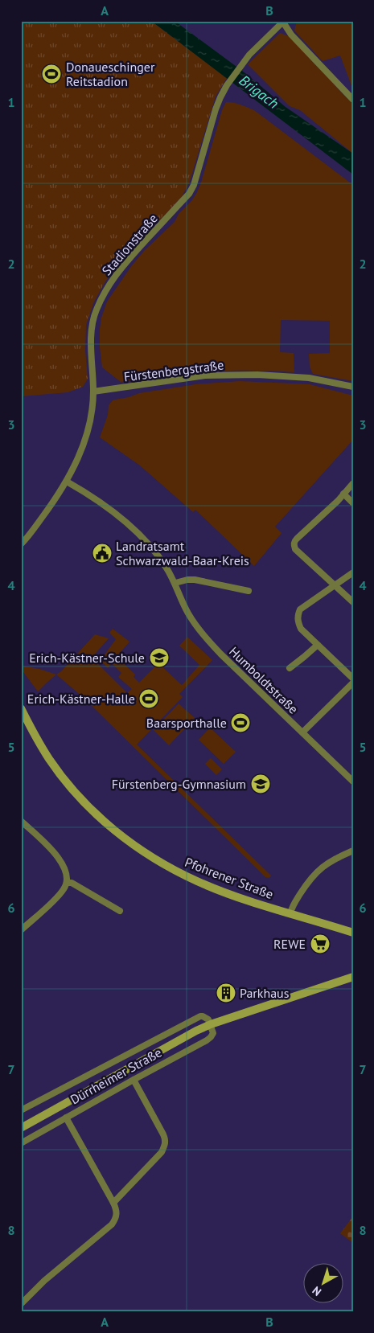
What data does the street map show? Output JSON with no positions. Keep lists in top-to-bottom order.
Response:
{
  "streets": {
    "main road": ["Pfohrener Straße", "Dürrheimer Straße"],
    "street": ["Stadionstraße", "Fürstenbergstraße", "Humboldtstraße"]
  },
  "crossings": [
    ["Stadionstraße", "Fürstenbergstraße"],
    ["Stadionstraße", "Humboldtstraße"]
  ],
  "water": ["Brigach"],
  "places": {
    "sports": ["Donaueschinger Reitstadion", "Erich-Kästner-Halle", "Baarsporthalle"],
    "public building": ["Landratsamt Schwarzwald-Baar-Kreis"],
    "school or university": ["Erich-Kästner-Schule", "Fürstenberg-Gymnasium"],
    "supermarket": ["REWE"],
    "building": ["Parkhaus"]
  },
  "north": "bottom left",
  "grid": {
    "columns": ["A", "B"],
    "rows": [
      "1",
      "2",
      "3",
      "4",
      "5",
      "6",
      "7",
      "8"
    ]
  }
}
